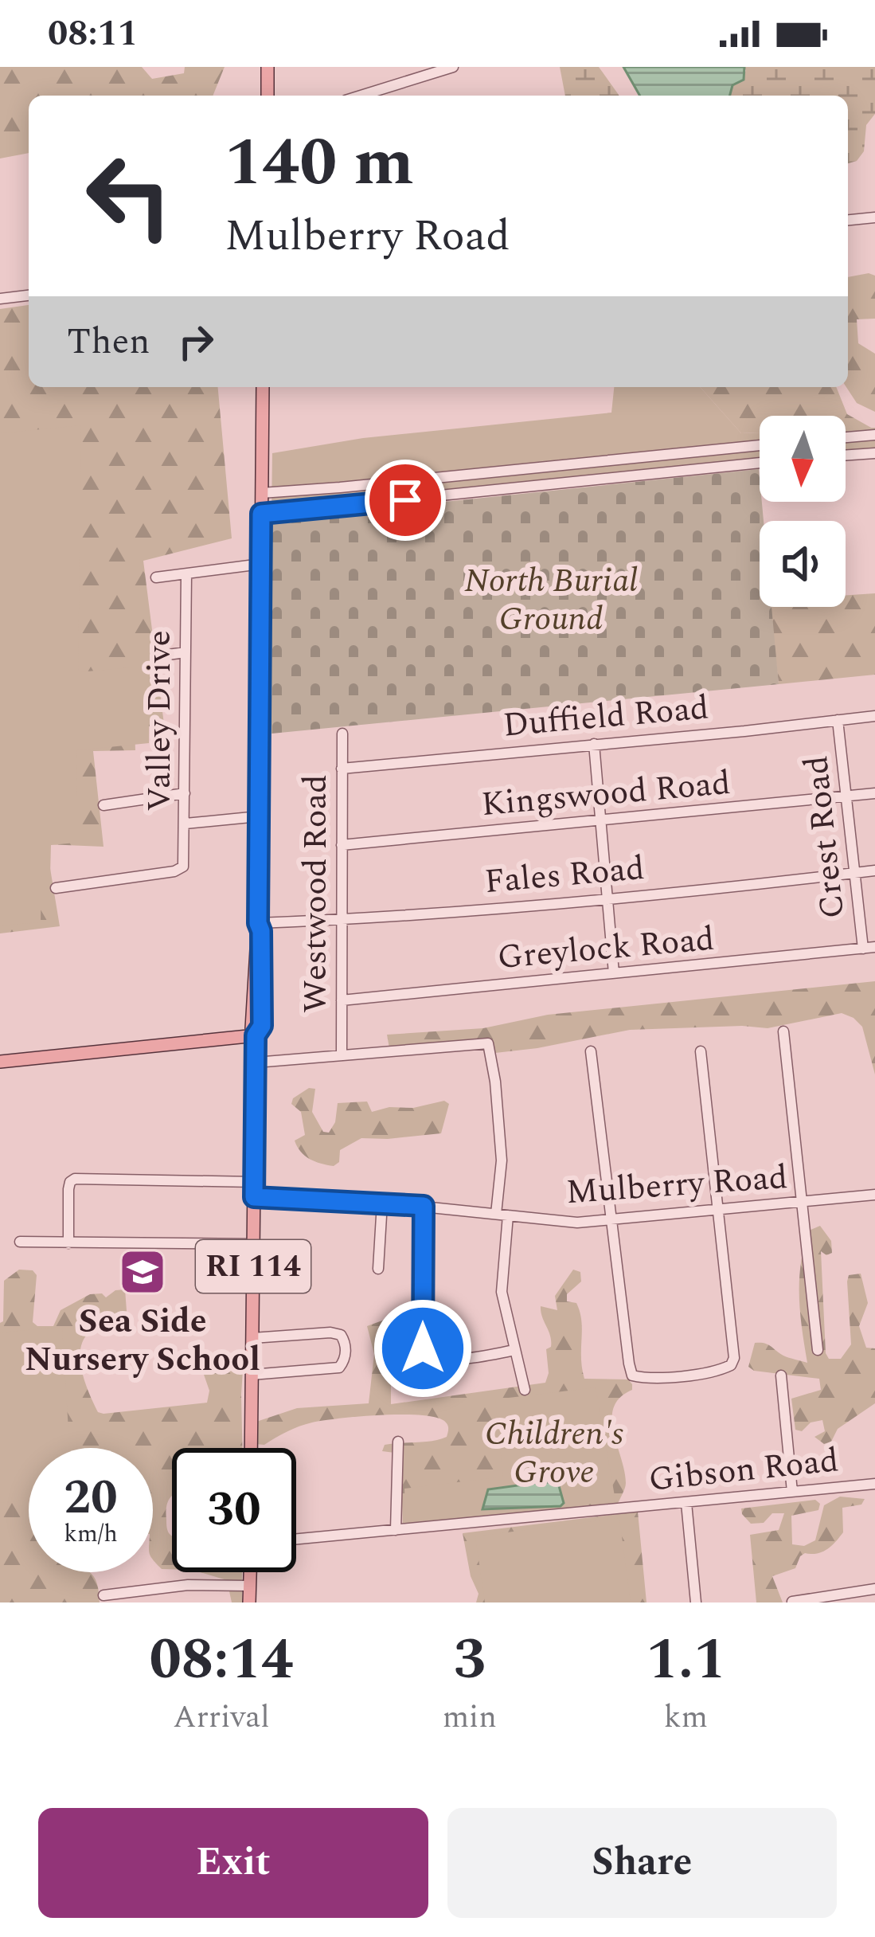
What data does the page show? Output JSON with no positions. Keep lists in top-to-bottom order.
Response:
{
  "streets": {
    "main road": ["RI 114"],
    "street": [
      "Duffield Road",
      "Valley Drive",
      "Kingswood Road",
      "Crest Road",
      "Fales Road",
      "Westwood Road",
      "Greylock Road",
      "Mulberry Road",
      "Gibson Road"
    ]
  },
  "crossings": [
    ["Duffield Road", "Crest Road"],
    ["Duffield Road", "Westwood Road"],
    ["Kingswood Road", "Crest Road"],
    ["Kingswood Road", "Westwood Road"],
    ["Crest Road", "Fales Road"],
    ["Crest Road", "Greylock Road"],
    ["Fales Road", "Westwood Road"],
    ["Fales Road", "RI 114"],
    ["Westwood Road", "Greylock Road"],
    ["Mulberry Road", "RI 114"]
  ],
  "parks": ["North Burial Ground", "Children's Grove"],
  "places": {
    "school or university": ["Sea Side Nursery School"]
  },
  "north": "bottom",
  "page": {
    "status": "08:11",
    "turn": ["140 m", "Mulberry Road"],
    "then": "Then",
    "speed": "20 km/h",
    "limit": "30",
    "eta": [
      "08:14",
      "Arrival",
      "3",
      "min",
      "1.1",
      "km"
    ],
    "buttons": ["Exit", "Share"]
  }
}
